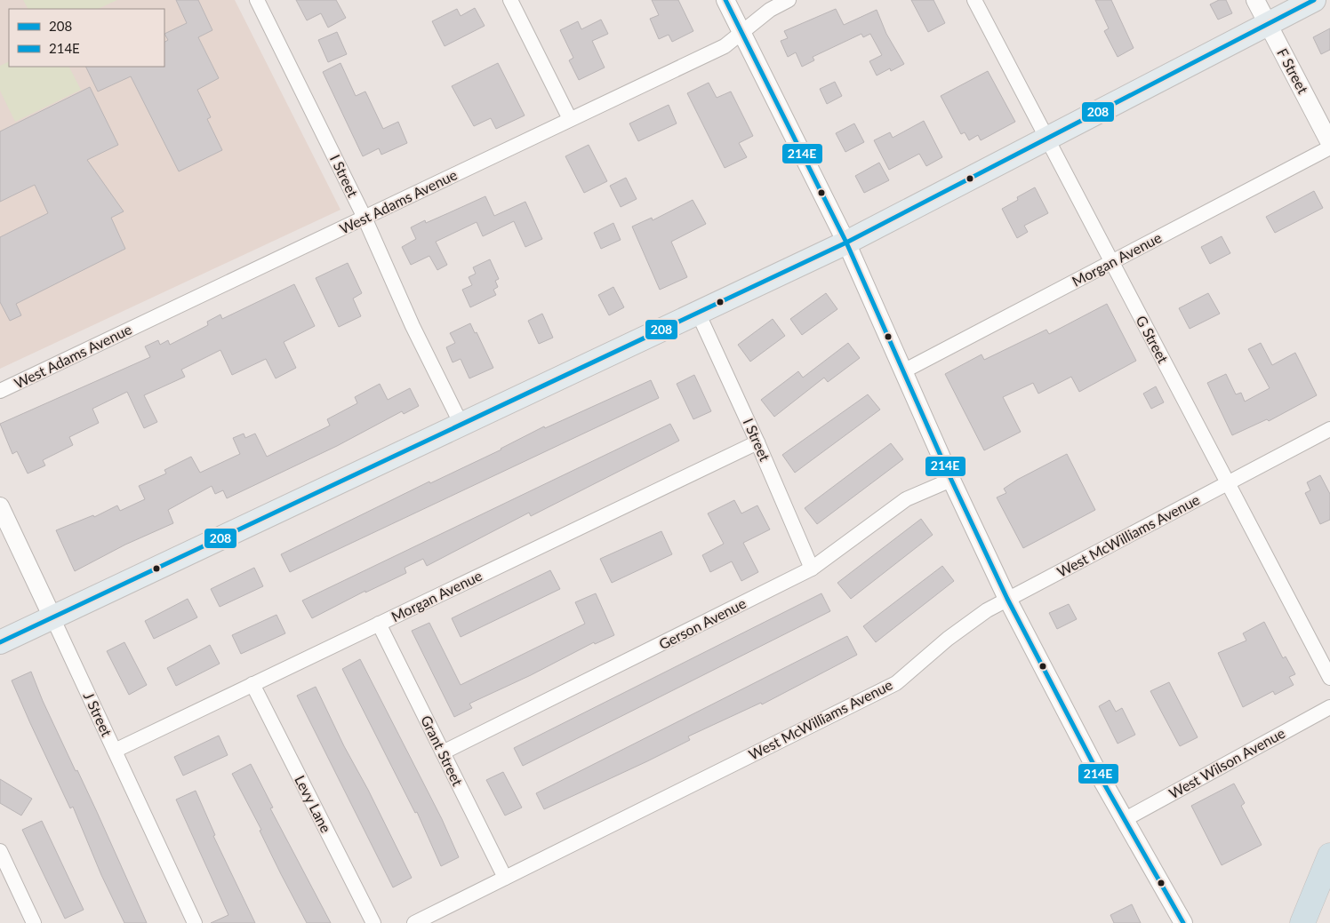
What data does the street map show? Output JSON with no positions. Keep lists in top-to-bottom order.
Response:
{
  "streets": {
    "street": [
      "F Street",
      "I Street",
      "West Adams Avenue",
      "Morgan Avenue",
      "G Street",
      "West McWilliams Avenue",
      "Gerson Avenue",
      "J Street",
      "Grant Street",
      "West Wilson Avenue",
      "Levy Lane"
    ]
  },
  "crossings": [
    ["I Street", "West Adams Avenue"],
    ["I Street", "Morgan Avenue"],
    ["I Street", "Gerson Avenue"],
    ["Morgan Avenue", "G Street"],
    ["Morgan Avenue", "J Street"],
    ["Morgan Avenue", "Grant Street"],
    ["Morgan Avenue", "Levy Lane"],
    ["G Street", "West McWilliams Avenue"],
    ["West McWilliams Avenue", "Grant Street"],
    ["Gerson Avenue", "Grant Street"]
  ],
  "lines": ["transit line 208", "transit line 214E"],
  "legend": ["208", "214E"]
}
